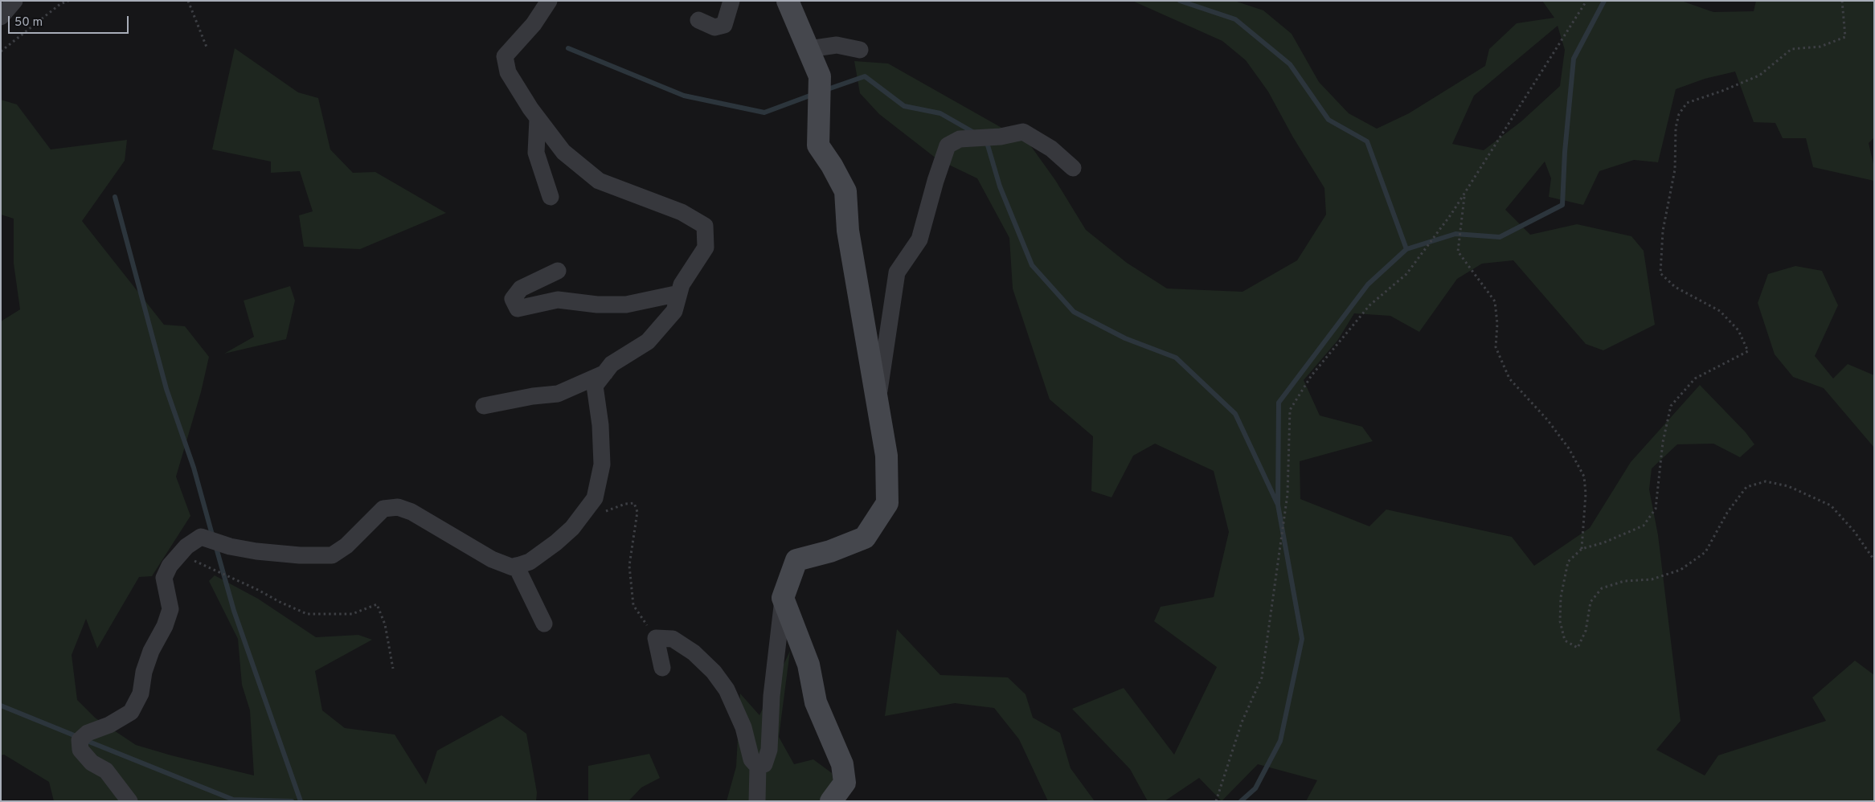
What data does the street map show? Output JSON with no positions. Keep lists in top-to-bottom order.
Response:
{
  "scale_bar": "50 m"
}
